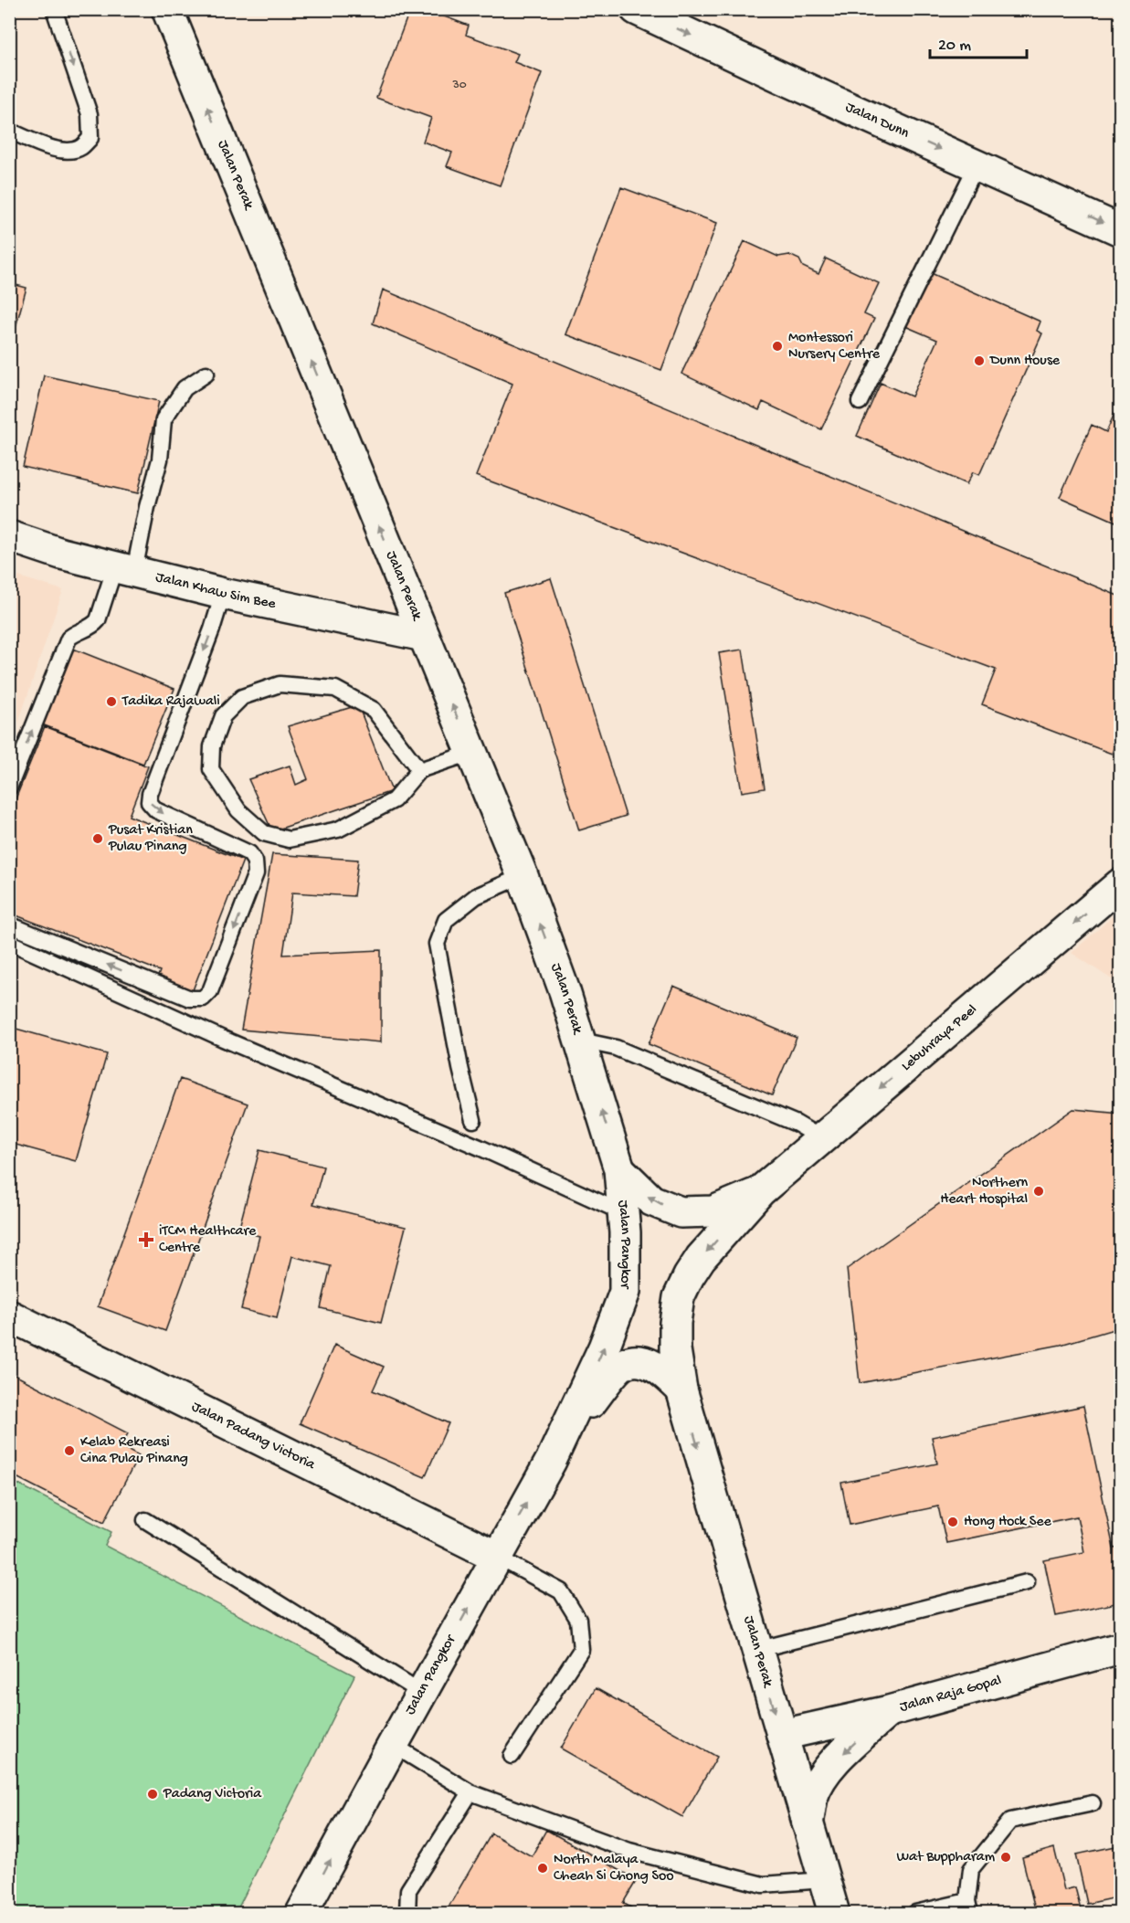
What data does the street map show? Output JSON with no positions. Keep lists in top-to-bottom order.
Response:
{
  "streets": {
    "main road": [
      "Jalan Dunn",
      "Jalan Perak",
      "Jalan Khaw Sim Bee",
      "Lebuhraya Peel",
      "Jalan Pangkor",
      "Jalan Padang Victoria",
      "Jalan Raja Gopal"
    ]
  },
  "crossings": [
    ["Jalan Perak", "Jalan Khaw Sim Bee"],
    ["Jalan Perak", "Lebuhraya Peel"],
    ["Jalan Perak", "Jalan Pangkor"],
    ["Jalan Perak", "Jalan Raja Gopal"],
    ["Lebuhraya Peel", "Jalan Pangkor"],
    ["Jalan Pangkor", "Jalan Padang Victoria"]
  ],
  "one_way": ["Jalan Dunn", "Lebuhraya Peel", "Jalan Pangkor"],
  "places": {
    "other": [
      "Montessori Nursery Centre",
      "Dunn House",
      "Tadika Rajawali",
      "Pusat Kristian Pulau Pinang",
      "Northern Heart Hospital",
      "Kelab Rekreasi Cina Pulau Pinang",
      "Hong Hock See",
      "Padang Victoria",
      "Wat Buppharam",
      "North Malaya Cheah Si Chong Soo"
    ],
    "health": ["iTCM Healthcare Centre"]
  },
  "house_numbers": ["30"],
  "scale_bar": "20 m"
}
